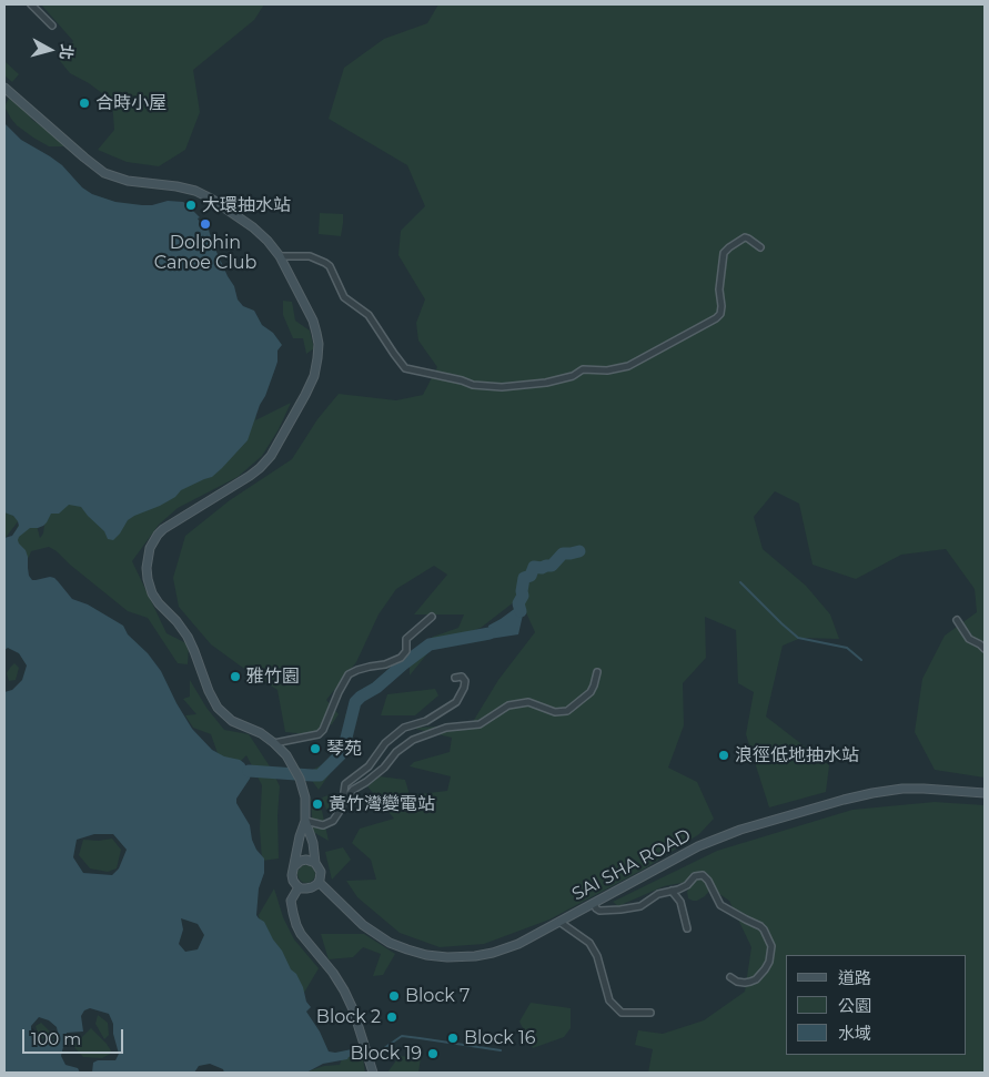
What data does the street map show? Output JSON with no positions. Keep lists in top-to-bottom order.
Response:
{
  "streets": {
    "main road": ["SAI SHA ROAD"]
  },
  "places": [
    "合時小屋",
    "大環抽水站",
    "Dolphin Canoe Club",
    "雅竹園",
    "琴苑",
    "浪徑低地抽水站",
    "黃竹灣變電站",
    "Block 7",
    "Block 2",
    "Block 16",
    "Block 19"
  ],
  "legend": ["道路", "公園", "水域"],
  "scale_bar": "100 m",
  "north": "right"
}
